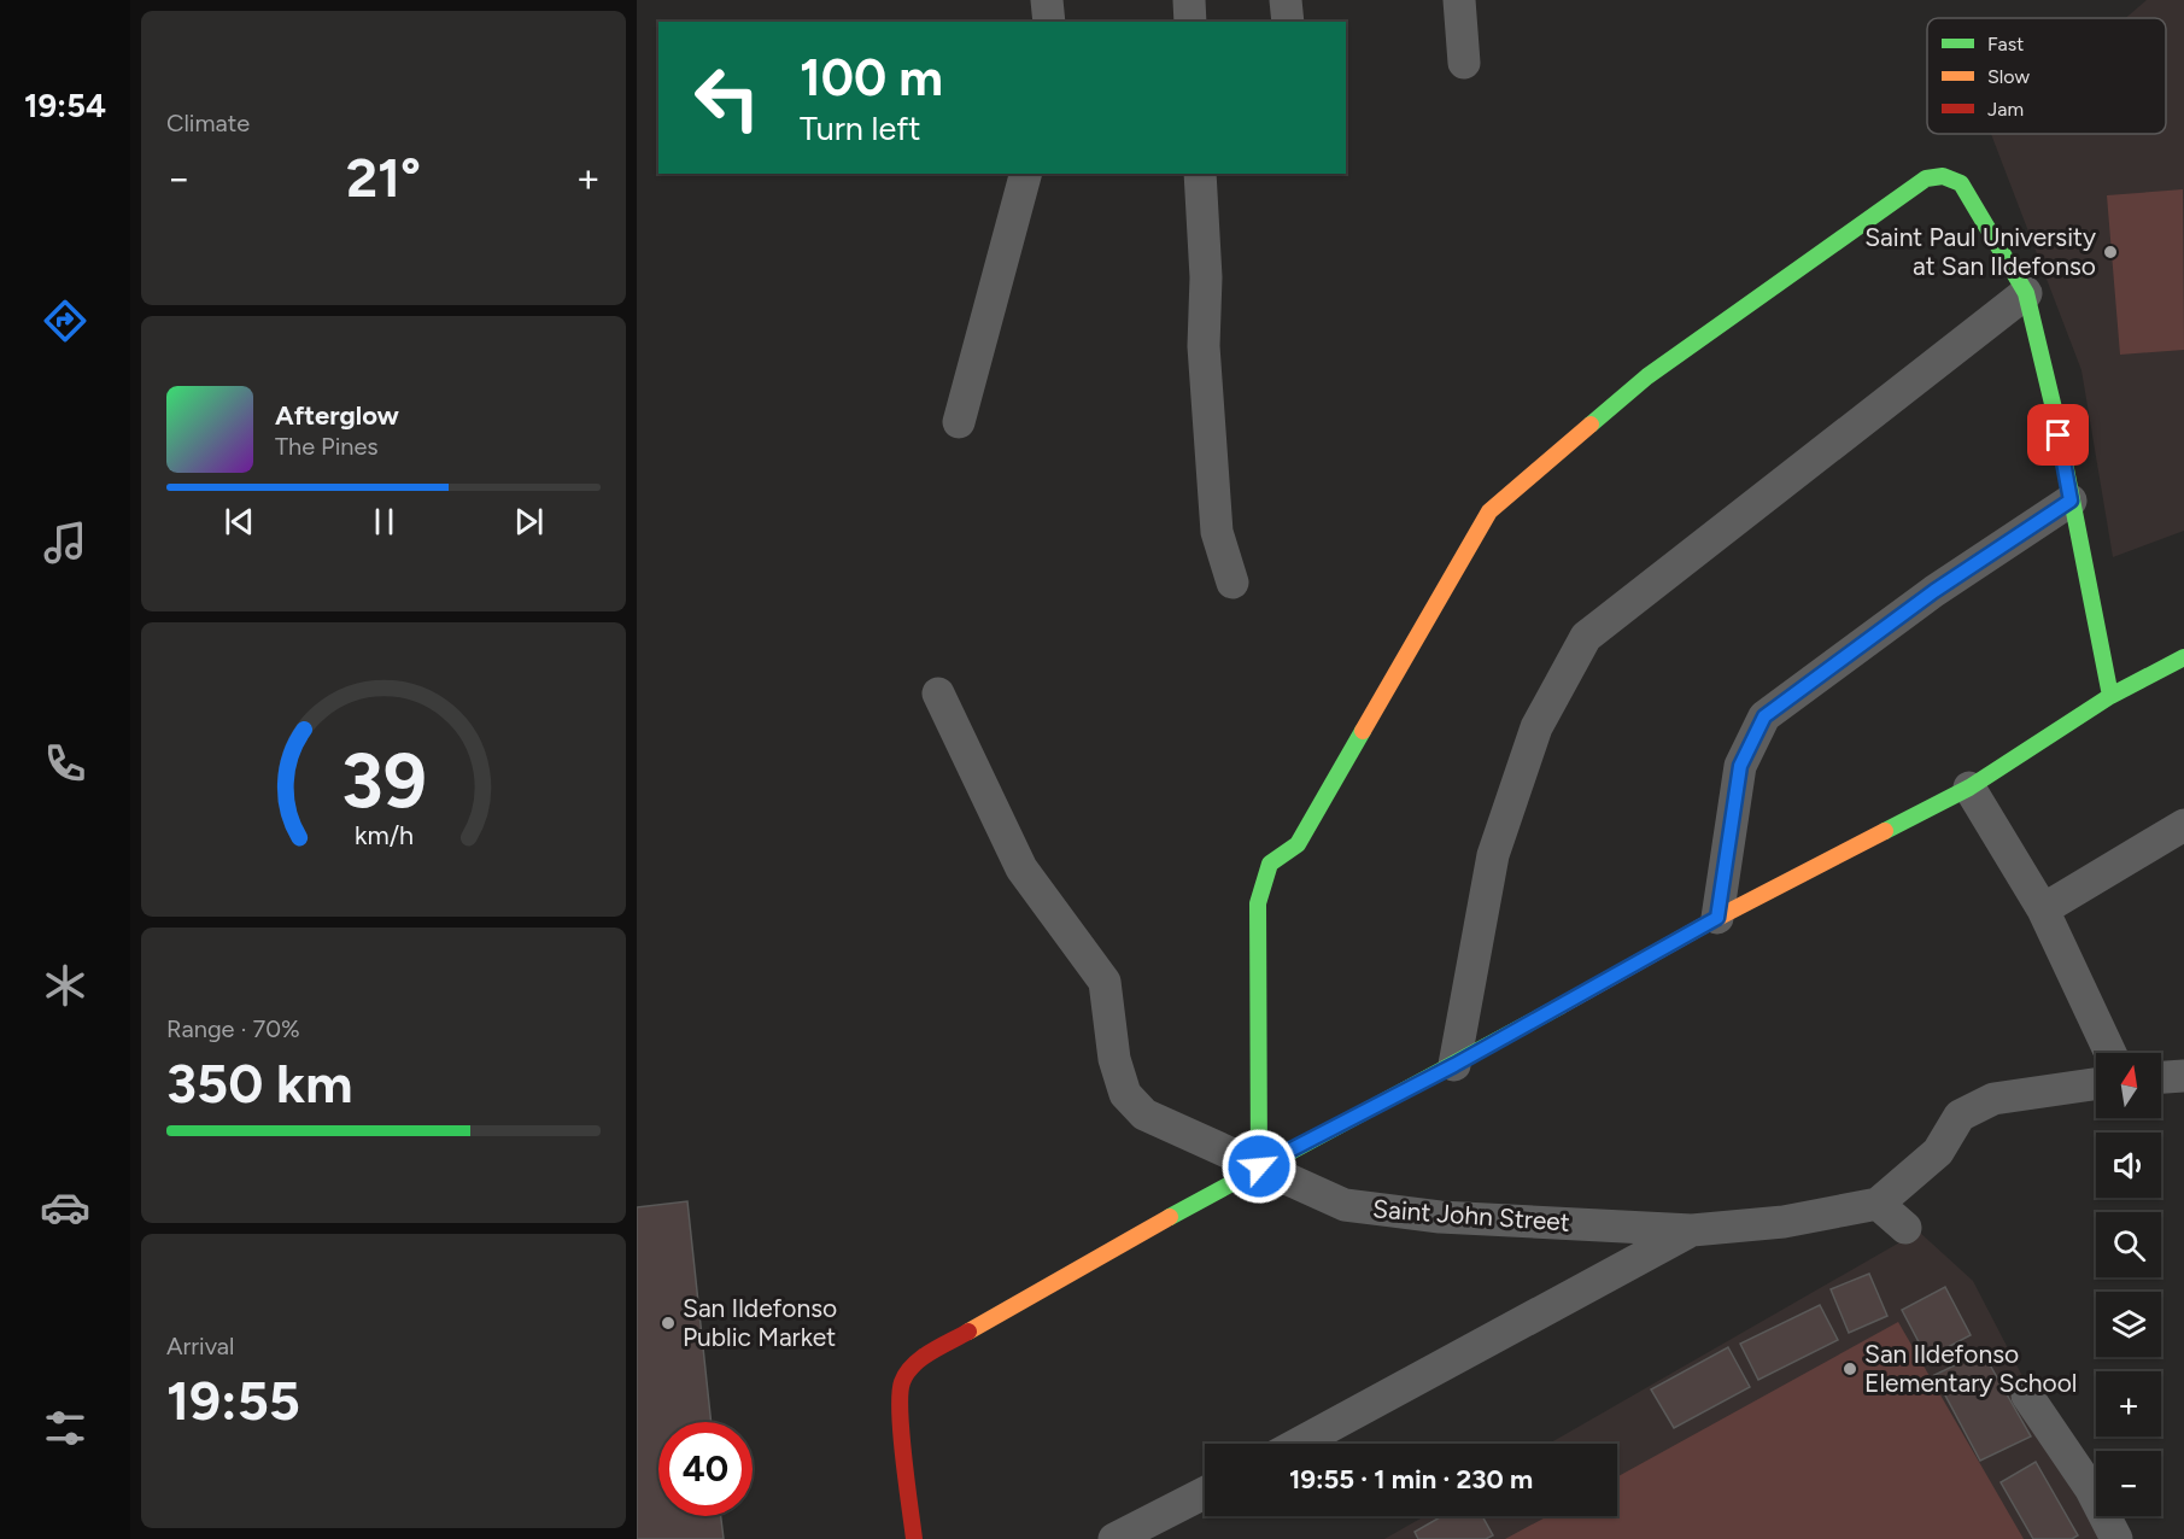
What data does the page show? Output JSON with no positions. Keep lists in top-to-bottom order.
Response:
{
  "streets": {
    "street": ["Saint John Street"]
  },
  "places": ["Saint Paul University at San Ildefonso", "San Ildefonso Public Market", "San Ildefonso Elementary School"],
  "legend": ["Fast", "Slow", "Jam"],
  "north": "top",
  "page": {
    "tabs": "19:54",
    "tile": [
      "Climate",
      ["Range · 70%", "350 km"],
      ["Arrival", "19:55"]
    ],
    "turn": ["100 m", "Turn left"],
    "heat": ["−", "21°", "+"],
    "song": ["Afterglow", "The Pines"],
    "map_buttons": ["+", "−"],
    "limit": "40",
    "trip": "19:55 · 1 min · 230 m",
    "gauge": ["39", "km/h"]
  }
}
